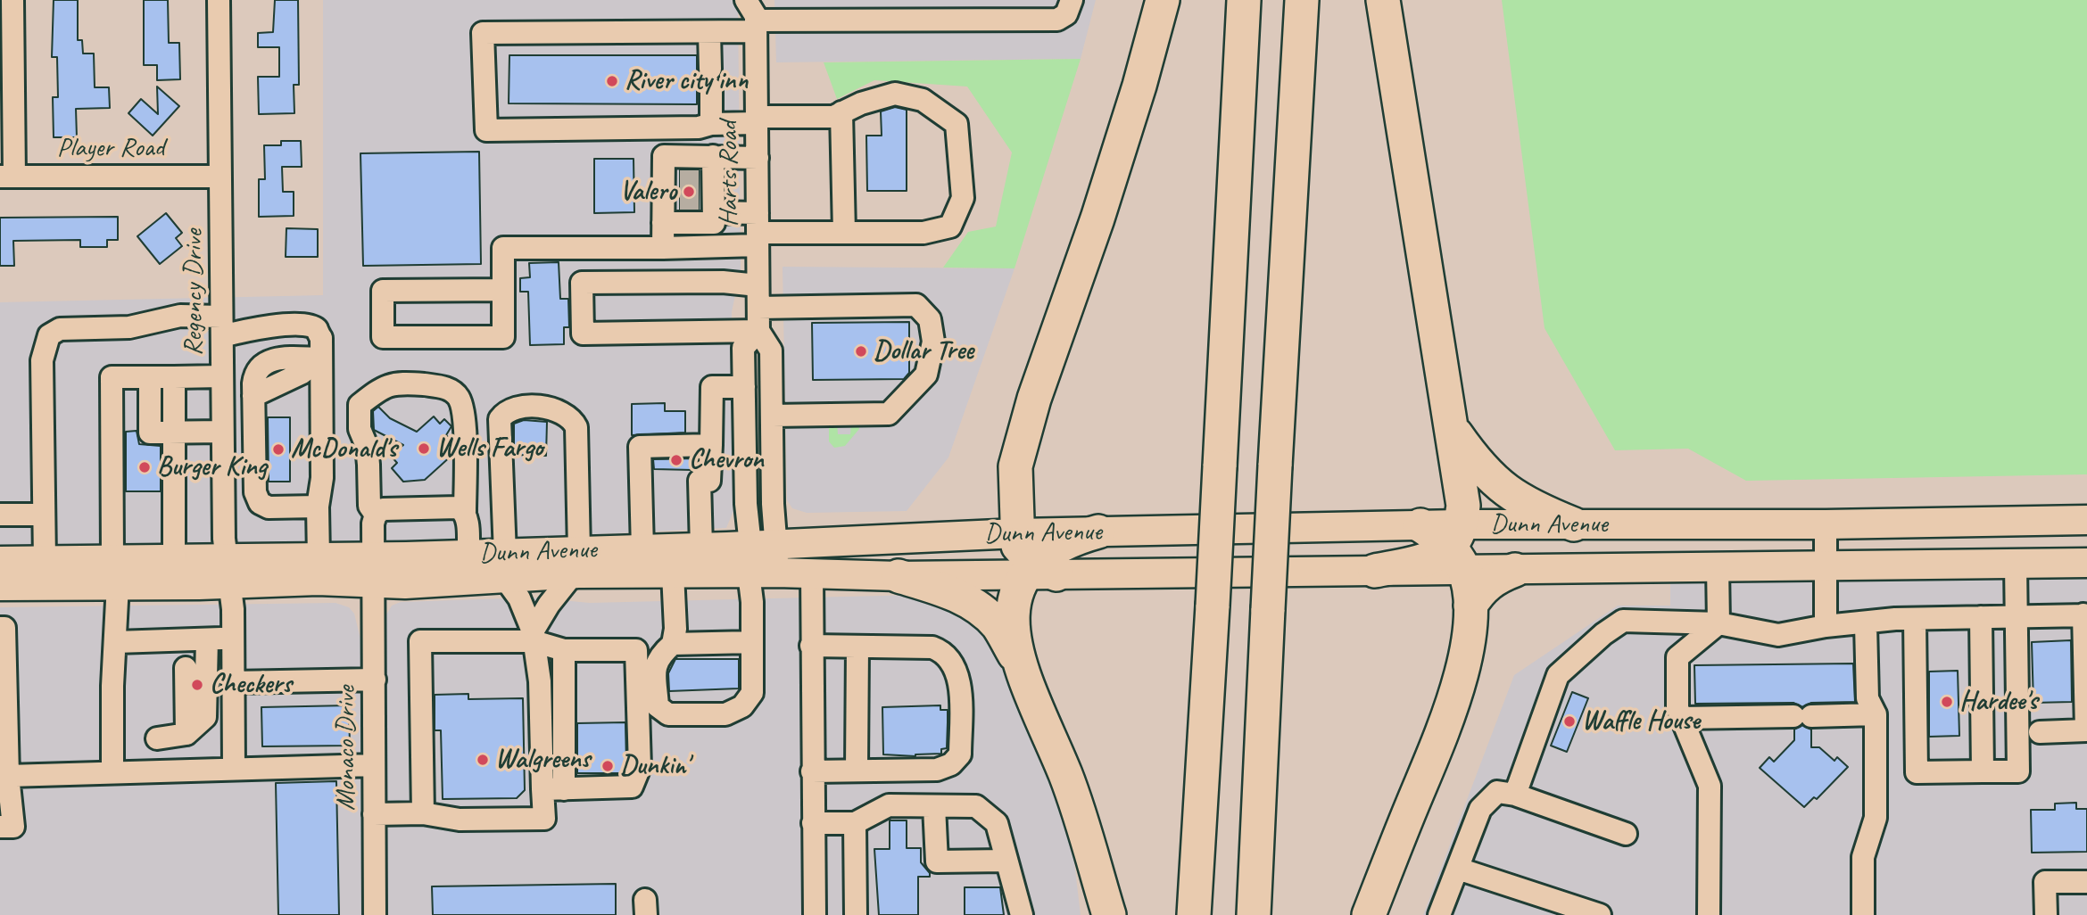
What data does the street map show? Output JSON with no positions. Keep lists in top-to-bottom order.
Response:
{
  "streets": {
    "main road": ["Dunn Avenue"],
    "street": [
      "Player Road",
      "Harts Road",
      "Regency Drive",
      "Monaco Drive"
    ]
  },
  "crossings": [
    ["Player Road", "Regency Drive"],
    ["Harts Road", "Dunn Avenue"],
    ["Regency Drive", "Dunn Avenue"],
    ["Dunn Avenue", "Monaco Drive"]
  ],
  "places": [
    "River city inn",
    "Valero",
    "Dollar Tree",
    "Wells Fargo",
    "McDonald's",
    "Chevron",
    "Burger King",
    "Checkers",
    "Hardee's",
    "Waffle House",
    "Walgreens",
    "Dunkin'"
  ]
}
